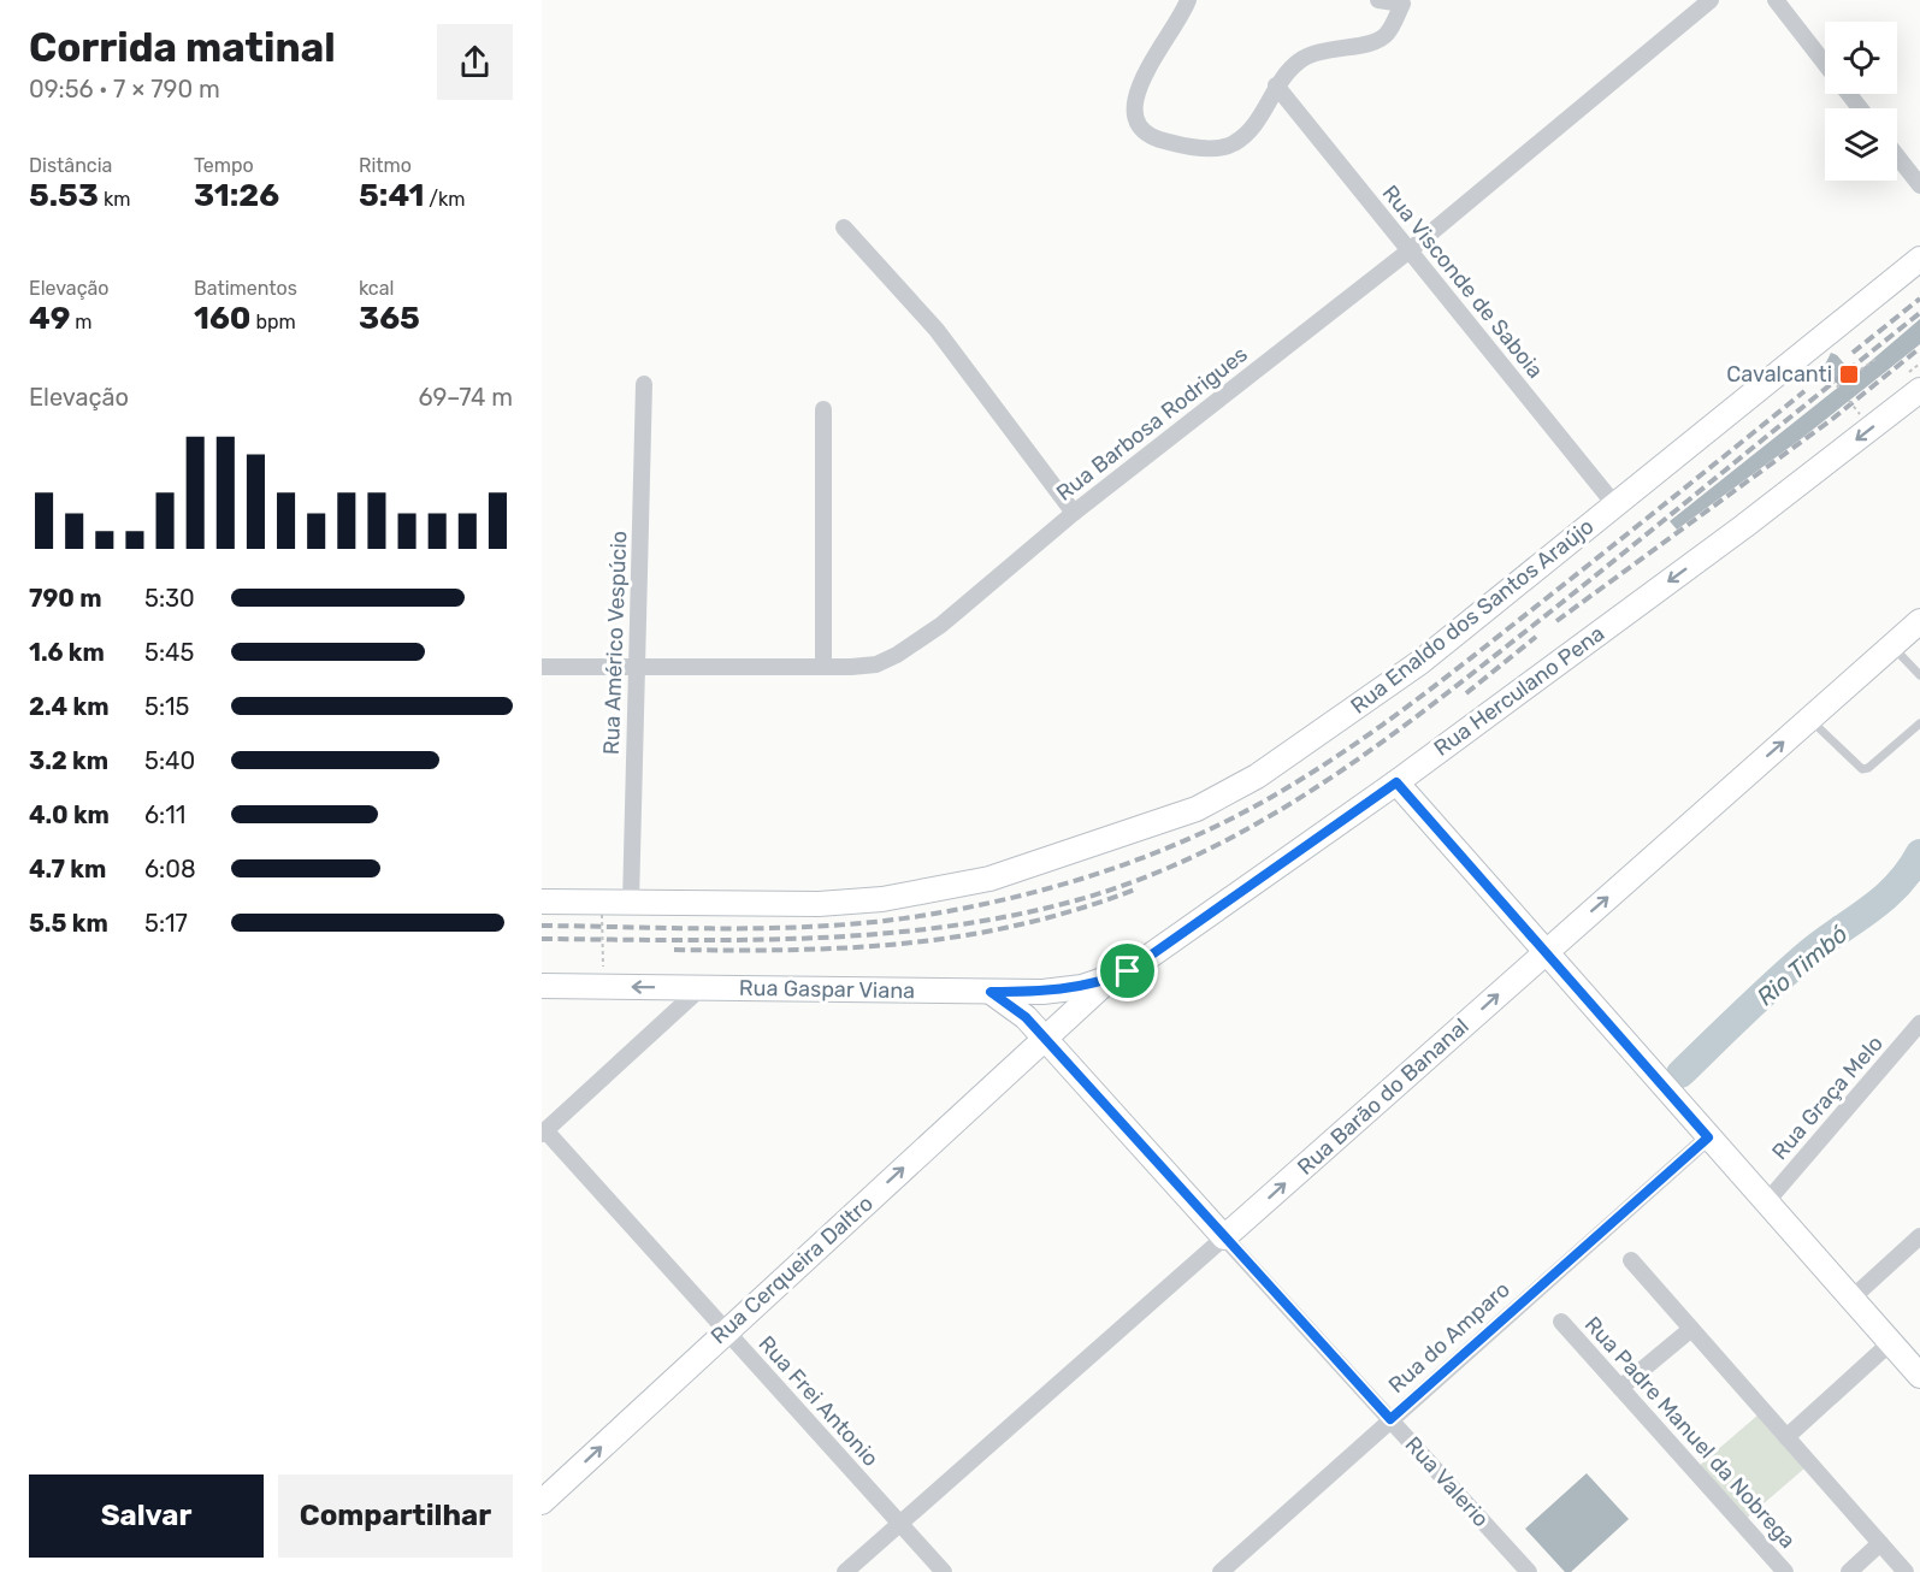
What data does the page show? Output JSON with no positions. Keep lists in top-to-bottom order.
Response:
{
  "streets": {
    "main road": [
      "Rua Enaldo dos Santos Araújo",
      "Rua Herculano Pena",
      "Rua Gaspar Viana",
      "Rua Barão do Bananal",
      "Rua Cerqueira Daltro",
      "Rua Valerio"
    ],
    "street": [
      "Rua Visconde de Saboia",
      "Rua Barbosa Rodrigues",
      "Rua Américo Vespúcio",
      "Rua Graça Melo",
      "Rua do Amparo",
      "Rua Frei Antonio",
      "Rua Padre Manuel da Nobrega"
    ]
  },
  "crossings": [
    ["Rua Visconde de Saboia", "Rua Barbosa Rodrigues"],
    ["Rua Visconde de Saboia", "Rua Enaldo dos Santos Araújo"],
    ["Rua Barbosa Rodrigues", "Rua Américo Vespúcio"],
    ["Rua Enaldo dos Santos Araújo", "Rua Américo Vespúcio"],
    ["Rua Herculano Pena", "Rua Gaspar Viana"],
    ["Rua Herculano Pena", "Rua Cerqueira Daltro"],
    ["Rua Gaspar Viana", "Rua Cerqueira Daltro"],
    ["Rua Barão do Bananal", "Rua Frei Antonio"],
    ["Rua Barão do Bananal", "Rua Valerio"],
    ["Rua Cerqueira Daltro", "Rua Frei Antonio"],
    ["Rua Cerqueira Daltro", "Rua Valerio"],
    ["Rua do Amparo", "Rua Valerio"]
  ],
  "one_way": ["Rua Herculano Pena", "Rua Barão do Bananal", "Rua Cerqueira Daltro"],
  "water": ["Rio Timbó"],
  "places": {
    "transit": ["Cavalcanti"]
  },
  "page": {
    "heading": ["Corrida matinal", "09:56 · 7 × 790 m"],
    "stats": [
      ["Distância", "5.53 km"],
      ["Tempo", "31:26"],
      ["Ritmo", "5:41 /km"],
      ["Elevação", "49 m"],
      ["Batimentos", "160 bpm"],
      ["kcal", "365"]
    ],
    "chart": ["Elevação", "69–74 m"],
    "list": [
      {
        "name": "790 m",
        "note": "5:30"
      },
      {
        "name": "1.6 km",
        "note": "5:45"
      },
      {
        "name": "2.4 km",
        "note": "5:15"
      },
      {
        "name": "3.2 km",
        "note": "5:40"
      },
      {
        "name": "4.0 km",
        "note": "6:11"
      },
      {
        "name": "4.7 km",
        "note": "6:08"
      },
      {
        "name": "5.5 km",
        "note": "5:17"
      }
    ],
    "buttons": ["Salvar", "Compartilhar"]
  }
}
